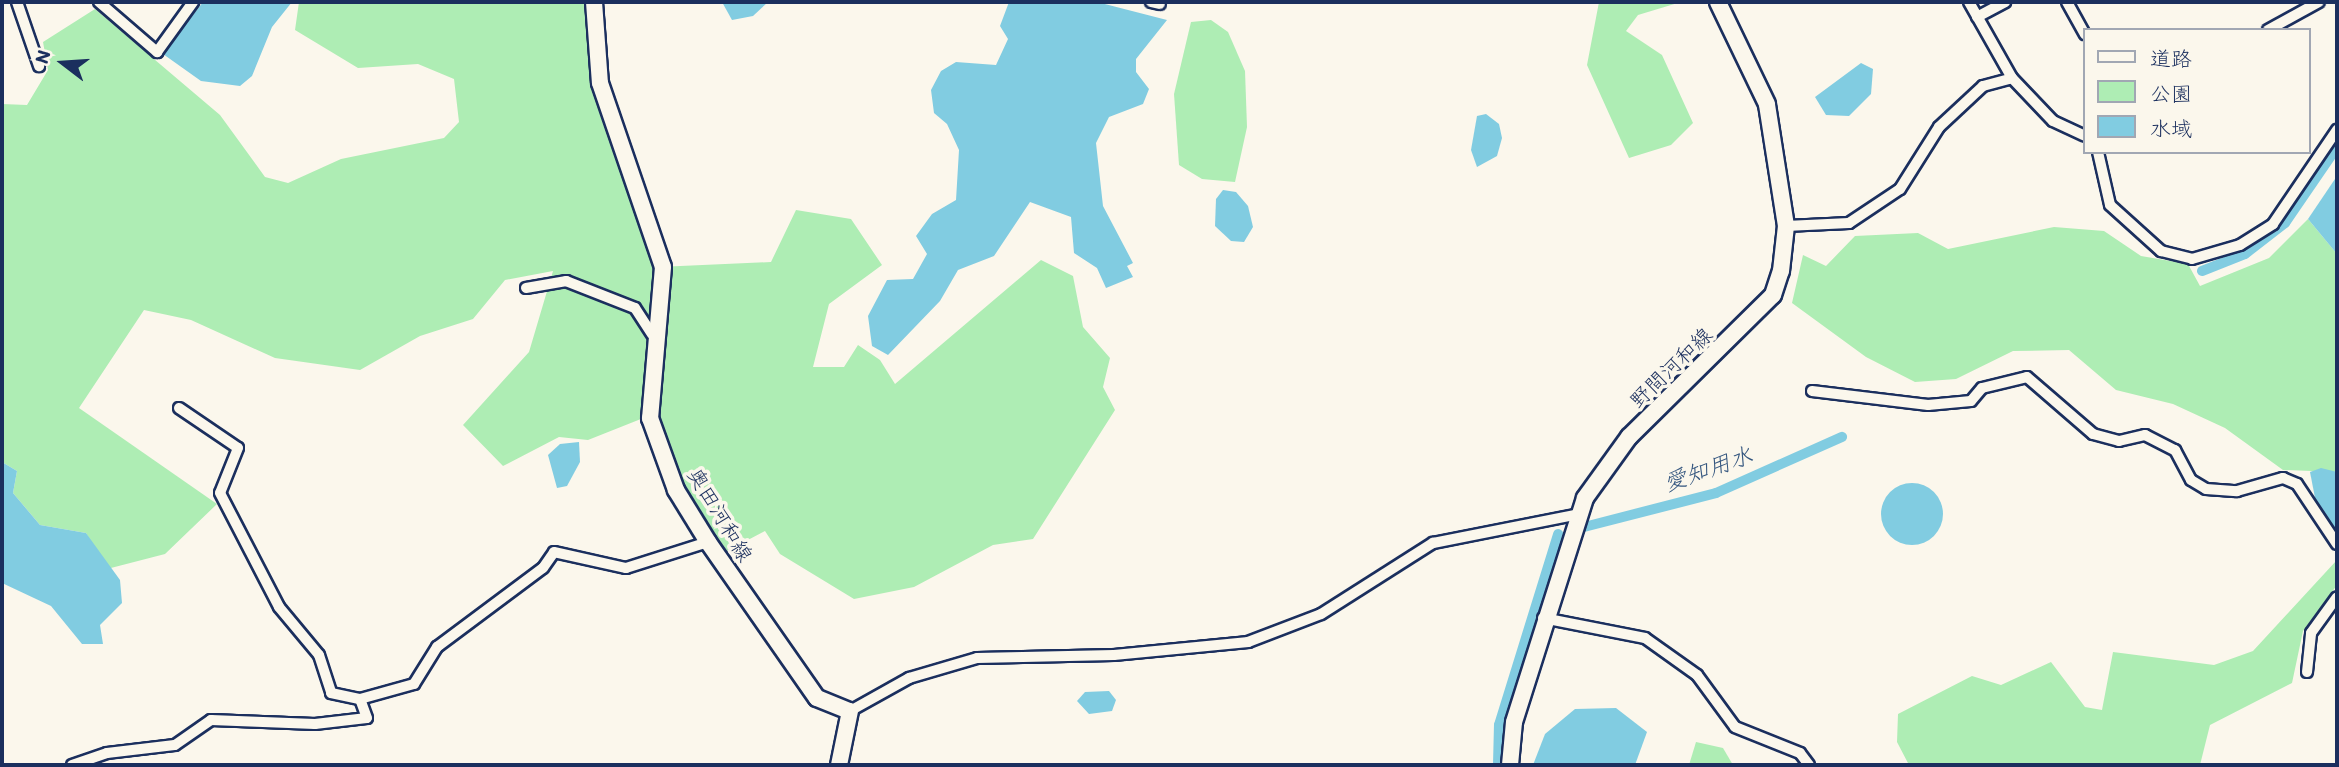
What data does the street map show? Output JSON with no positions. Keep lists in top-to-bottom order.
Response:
{
  "streets": {
    "main road": ["野間河和線", "奥田河和線"]
  },
  "water": ["愛知用水"],
  "legend": ["道路", "公園", "水域"],
  "north": "left"
}
